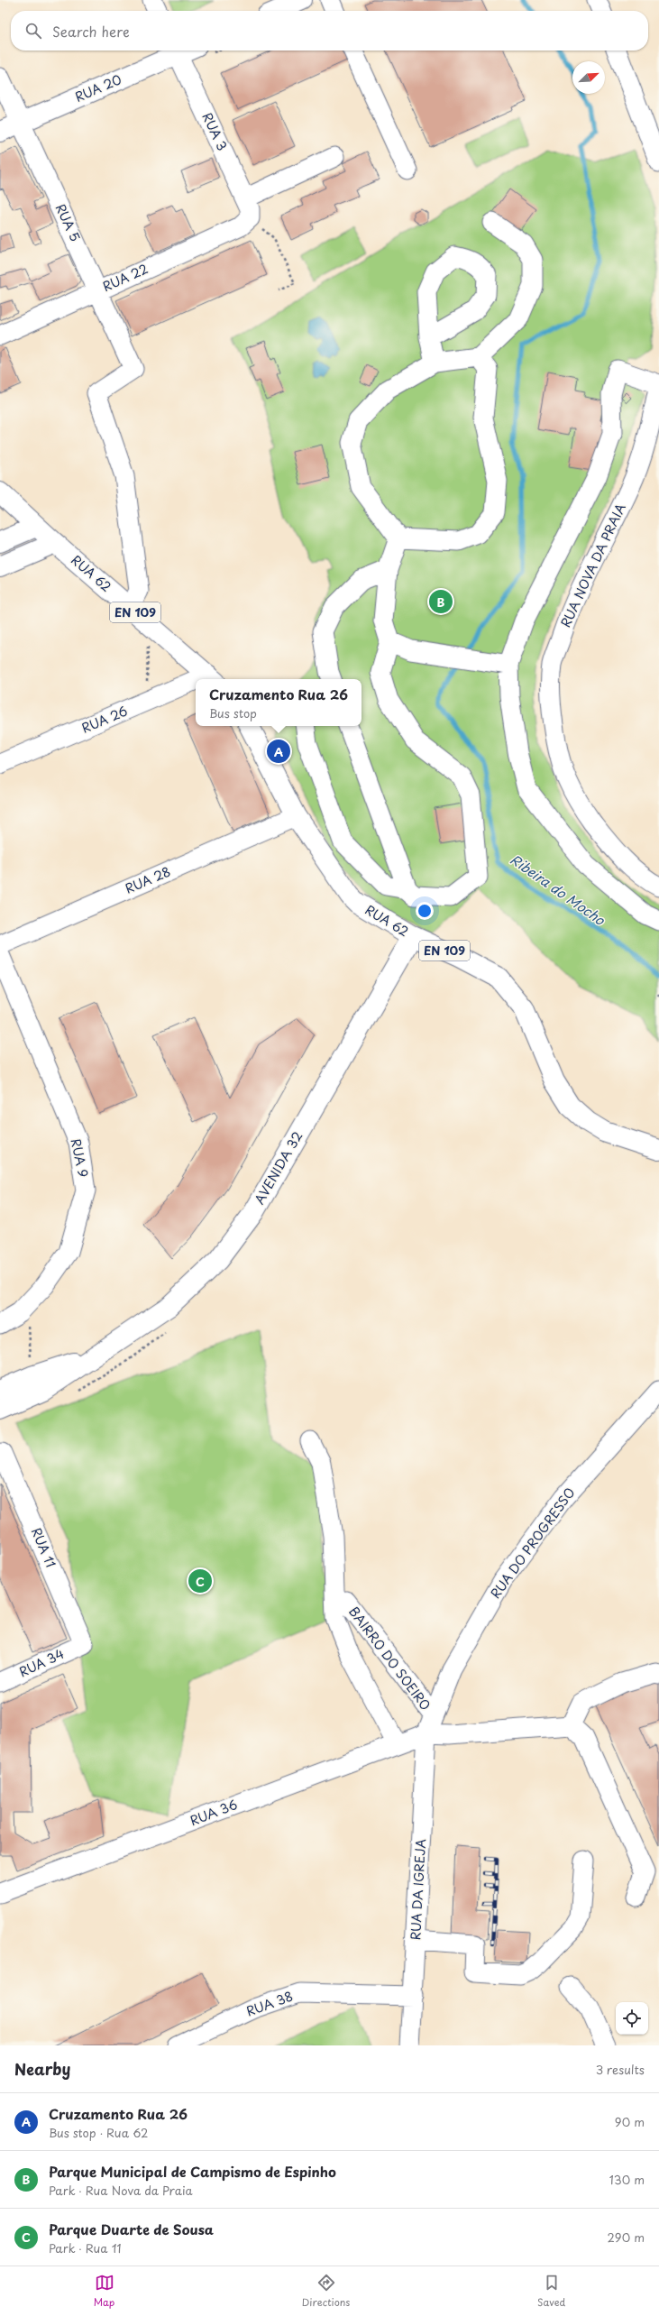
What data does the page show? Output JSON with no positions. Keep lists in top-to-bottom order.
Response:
{
  "streets": {
    "main road": [
      "RUA 20",
      "RUA 62",
      "EN 109",
      "AVENIDA 32"
    ],
    "street": [
      "RUA 3",
      "RUA 5",
      "RUA 22",
      "RUA NOVA DA PRAIA",
      "RUA 26",
      "RUA 28",
      "RUA 9",
      "RUA DO PROGRESSO",
      "RUA 11",
      "BAIRRO DO SOEIRO",
      "RUA 34",
      "RUA 36",
      "RUA DA IGREJA",
      "RUA 38"
    ]
  },
  "crossings": [
    ["RUA 20", "RUA 5"],
    ["RUA 3", "RUA 22"],
    ["RUA 5", "RUA 22"],
    ["RUA 5", "RUA 62"],
    ["RUA 62", "RUA 28"],
    ["RUA 62", "AVENIDA 32"],
    ["RUA DO PROGRESSO", "BAIRRO DO SOEIRO"],
    ["RUA DO PROGRESSO", "RUA 36"],
    ["RUA DO PROGRESSO", "RUA DA IGREJA"],
    ["RUA 11", "RUA 34"],
    ["RUA 36", "RUA DA IGREJA"],
    ["RUA DA IGREJA", "RUA 38"]
  ],
  "water": ["Ribeira do Mocho"],
  "north": "top right",
  "page": {
    "search": "Search here",
    "pins": ["B", "A", "C"],
    "popup": ["Cruzamento Rua 26", "Bus stop"],
    "heading": ["Nearby", "3 results"],
    "list": [
      {
        "mark": "A",
        "name": "Cruzamento Rua 26",
        "note": "Bus stop · Rua 62",
        "value": "90 m"
      },
      {
        "mark": "B",
        "name": "Parque Municipal de Campismo de Espinho",
        "note": "Park · Rua Nova da Praia",
        "value": "130 m"
      },
      {
        "mark": "C",
        "name": "Parque Duarte de Sousa",
        "note": "Park · Rua 11",
        "value": "290 m"
      }
    ],
    "nav": ["Map", "Directions", "Saved"]
  }
}
